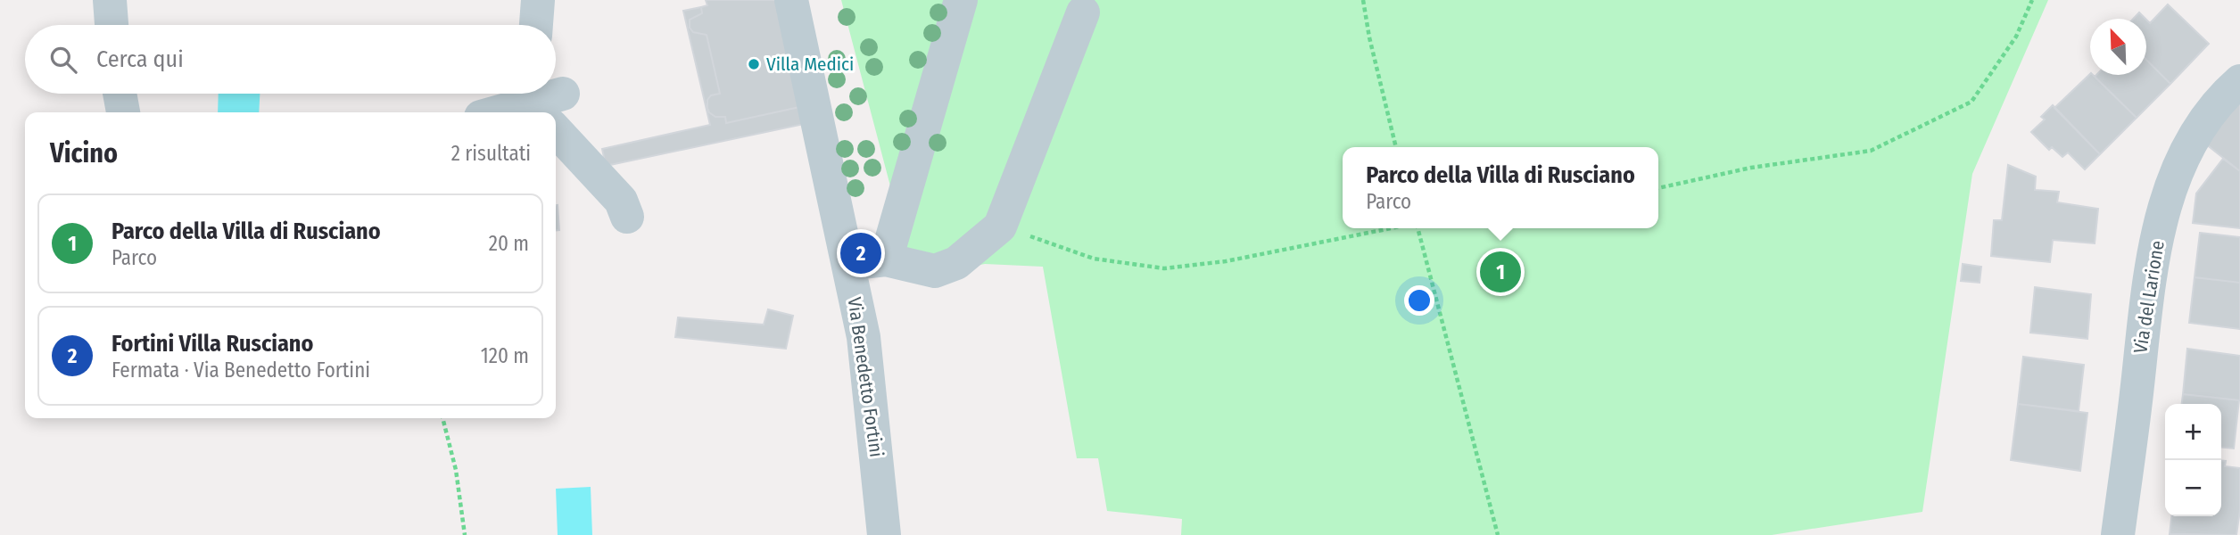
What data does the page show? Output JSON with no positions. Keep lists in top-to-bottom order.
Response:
{
  "streets": {
    "street": ["Via del Larione", "Via Benedetto Fortini"]
  },
  "places": ["Villa Medici"],
  "north": "top left",
  "page": {
    "search": "Cerca qui",
    "heading": ["Vicino", "2 risultati"],
    "popup": ["Parco della Villa di Rusciano", "Parco"],
    "list": [
      {
        "mark": "1",
        "name": "Parco della Villa di Rusciano",
        "note": "Parco",
        "value": "20 m"
      },
      {
        "mark": "2",
        "name": "Fortini Villa Rusciano",
        "note": "Fermata · Via Benedetto Fortini",
        "value": "120 m"
      }
    ],
    "pins": ["2", "1"],
    "map_buttons": ["+", "−"]
  }
}
